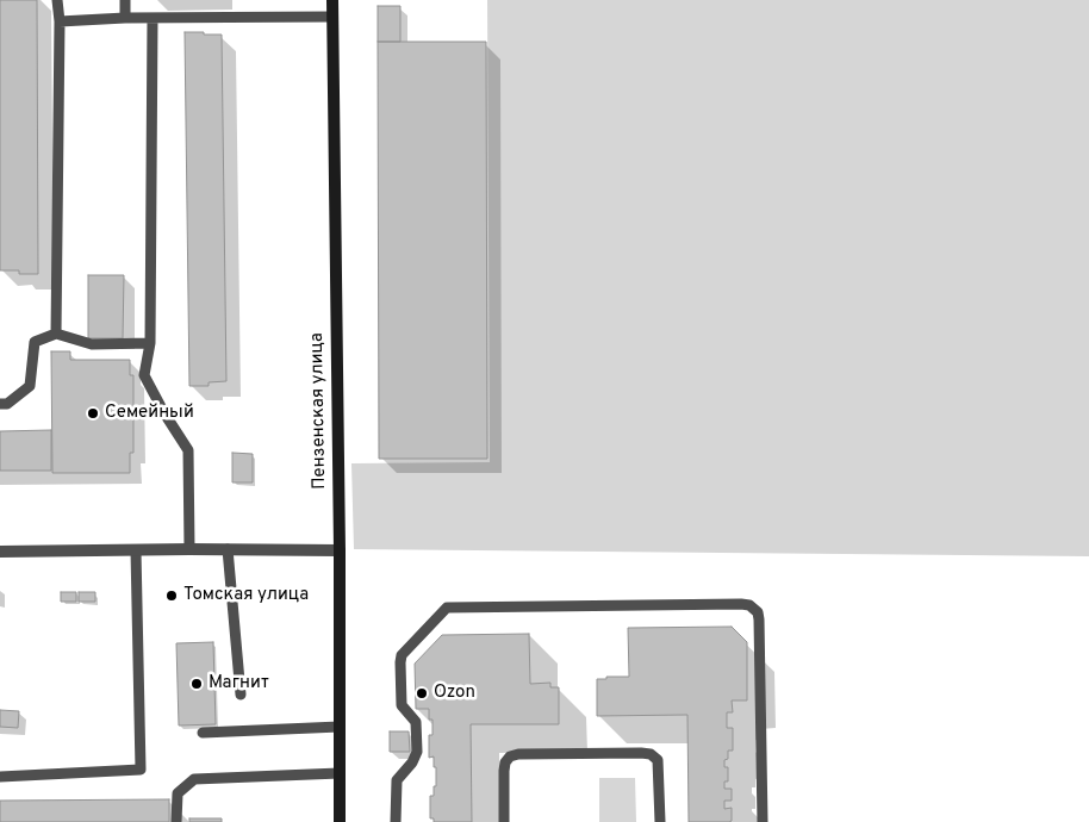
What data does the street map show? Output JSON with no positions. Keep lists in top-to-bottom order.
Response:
{
  "streets": {
    "street": ["Пензенская улица"]
  },
  "places": [
    "Семейный",
    "Томская улица",
    "Магнит",
    "Ozon"
  ]
}
